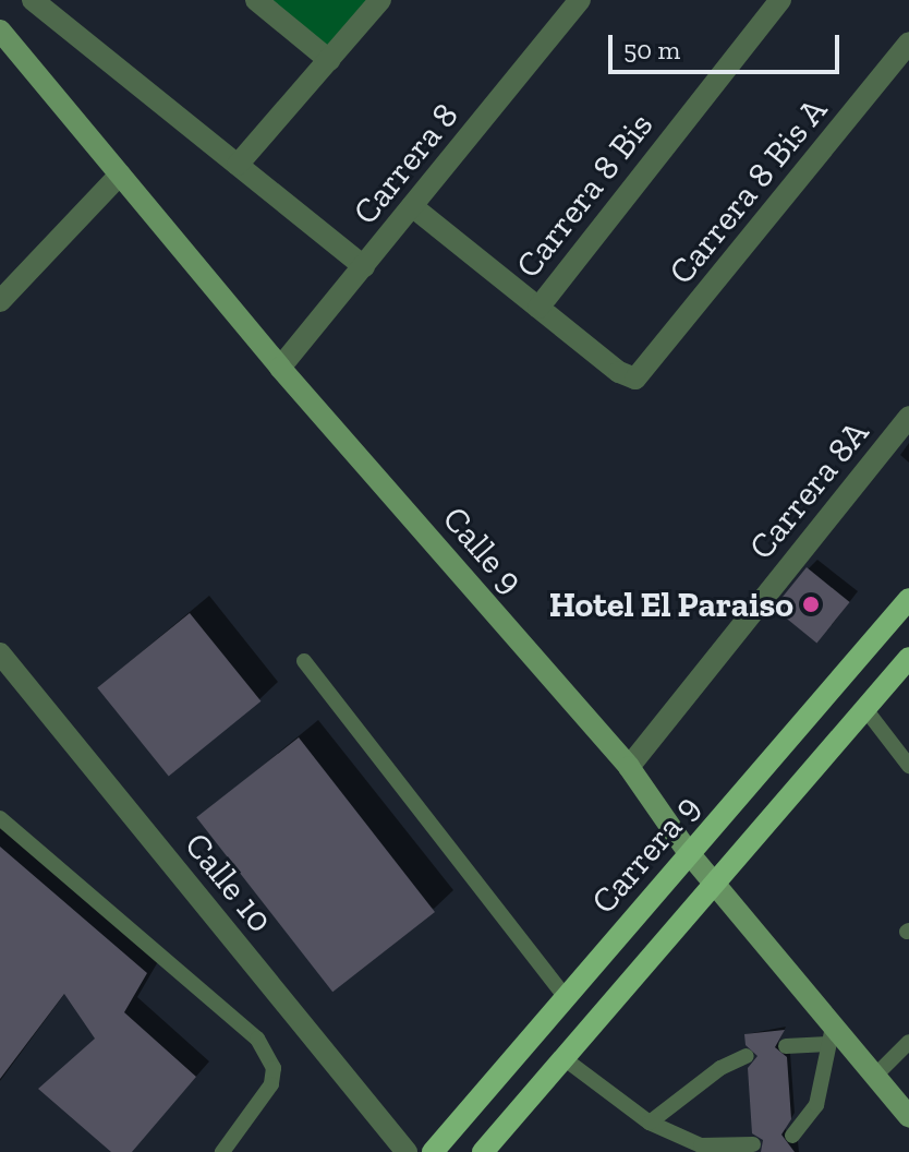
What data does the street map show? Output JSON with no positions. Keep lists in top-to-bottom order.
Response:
{
  "streets": {
    "main road": ["Calle 9", "Carrera 9"],
    "street": [
      "Carrera 8",
      "Carrera 8 Bis A",
      "Carrera 8 Bis",
      "Carrera 8A",
      "Calle 10"
    ]
  },
  "crossings": [
    ["Carrera 8", "Calle 9"],
    ["Carrera 8 Bis A", "Carrera 8 Bis"],
    ["Carrera 8A", "Calle 9"],
    ["Calle 9", "Carrera 9"]
  ],
  "places": ["Hotel El Paraiso"],
  "scale_bar": "50 m"
}
